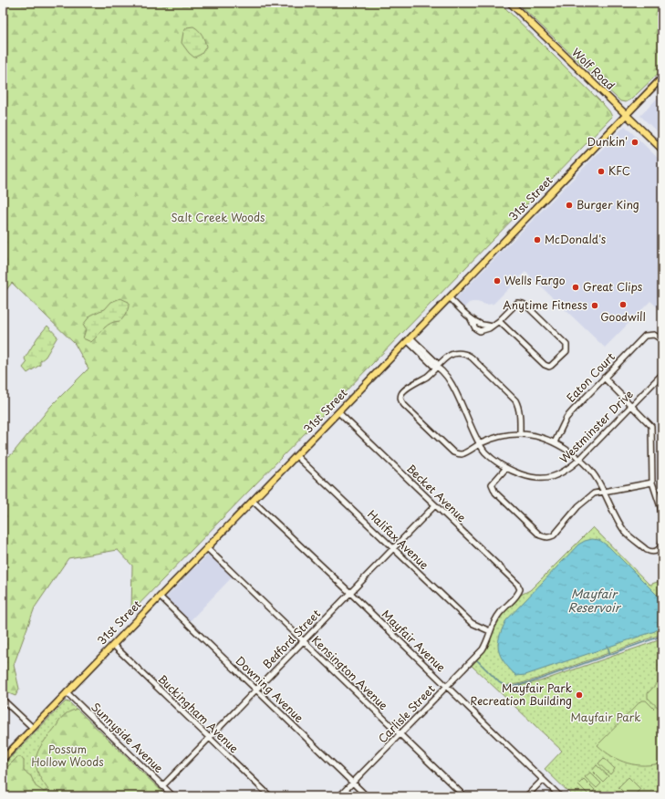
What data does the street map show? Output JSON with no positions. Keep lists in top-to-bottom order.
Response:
{
  "streets": {
    "main road": ["Wolf Road", "31st Street"],
    "street": [
      "Eaton Court",
      "Westminster Drive",
      "Becket Avenue",
      "Halifax Avenue",
      "Bedford Street",
      "Mayfair Avenue",
      "Kensington Avenue",
      "Downing Avenue",
      "Buckingham Avenue",
      "Carlisle Street",
      "Sunnyside Avenue"
    ]
  },
  "crossings": [
    ["Wolf Road", "31st Street"],
    ["31st Street", "Westminster Drive"],
    ["31st Street", "Becket Avenue"],
    ["31st Street", "Halifax Avenue"],
    ["31st Street", "Mayfair Avenue"],
    ["31st Street", "Kensington Avenue"],
    ["31st Street", "Downing Avenue"],
    ["31st Street", "Buckingham Avenue"],
    ["31st Street", "Sunnyside Avenue"],
    ["Becket Avenue", "Bedford Street"],
    ["Becket Avenue", "Carlisle Street"],
    ["Halifax Avenue", "Bedford Street"],
    ["Halifax Avenue", "Carlisle Street"],
    ["Bedford Street", "Mayfair Avenue"],
    ["Bedford Street", "Kensington Avenue"],
    ["Bedford Street", "Downing Avenue"],
    ["Bedford Street", "Buckingham Avenue"],
    ["Bedford Street", "Sunnyside Avenue"],
    ["Mayfair Avenue", "Carlisle Street"],
    ["Kensington Avenue", "Carlisle Street"],
    ["Downing Avenue", "Carlisle Street"]
  ],
  "water": ["Mayfair Reservoir"],
  "parks": ["Salt Creek Woods", "Mayfair Park", "Possum Hollow Woods"],
  "places": [
    "Dunkin'",
    "KFC",
    "Burger King",
    "McDonald's",
    "Wells Fargo",
    "Great Clips",
    "Goodwill",
    "Anytime Fitness",
    "Mayfair Park Recreation Building"
  ]
}
